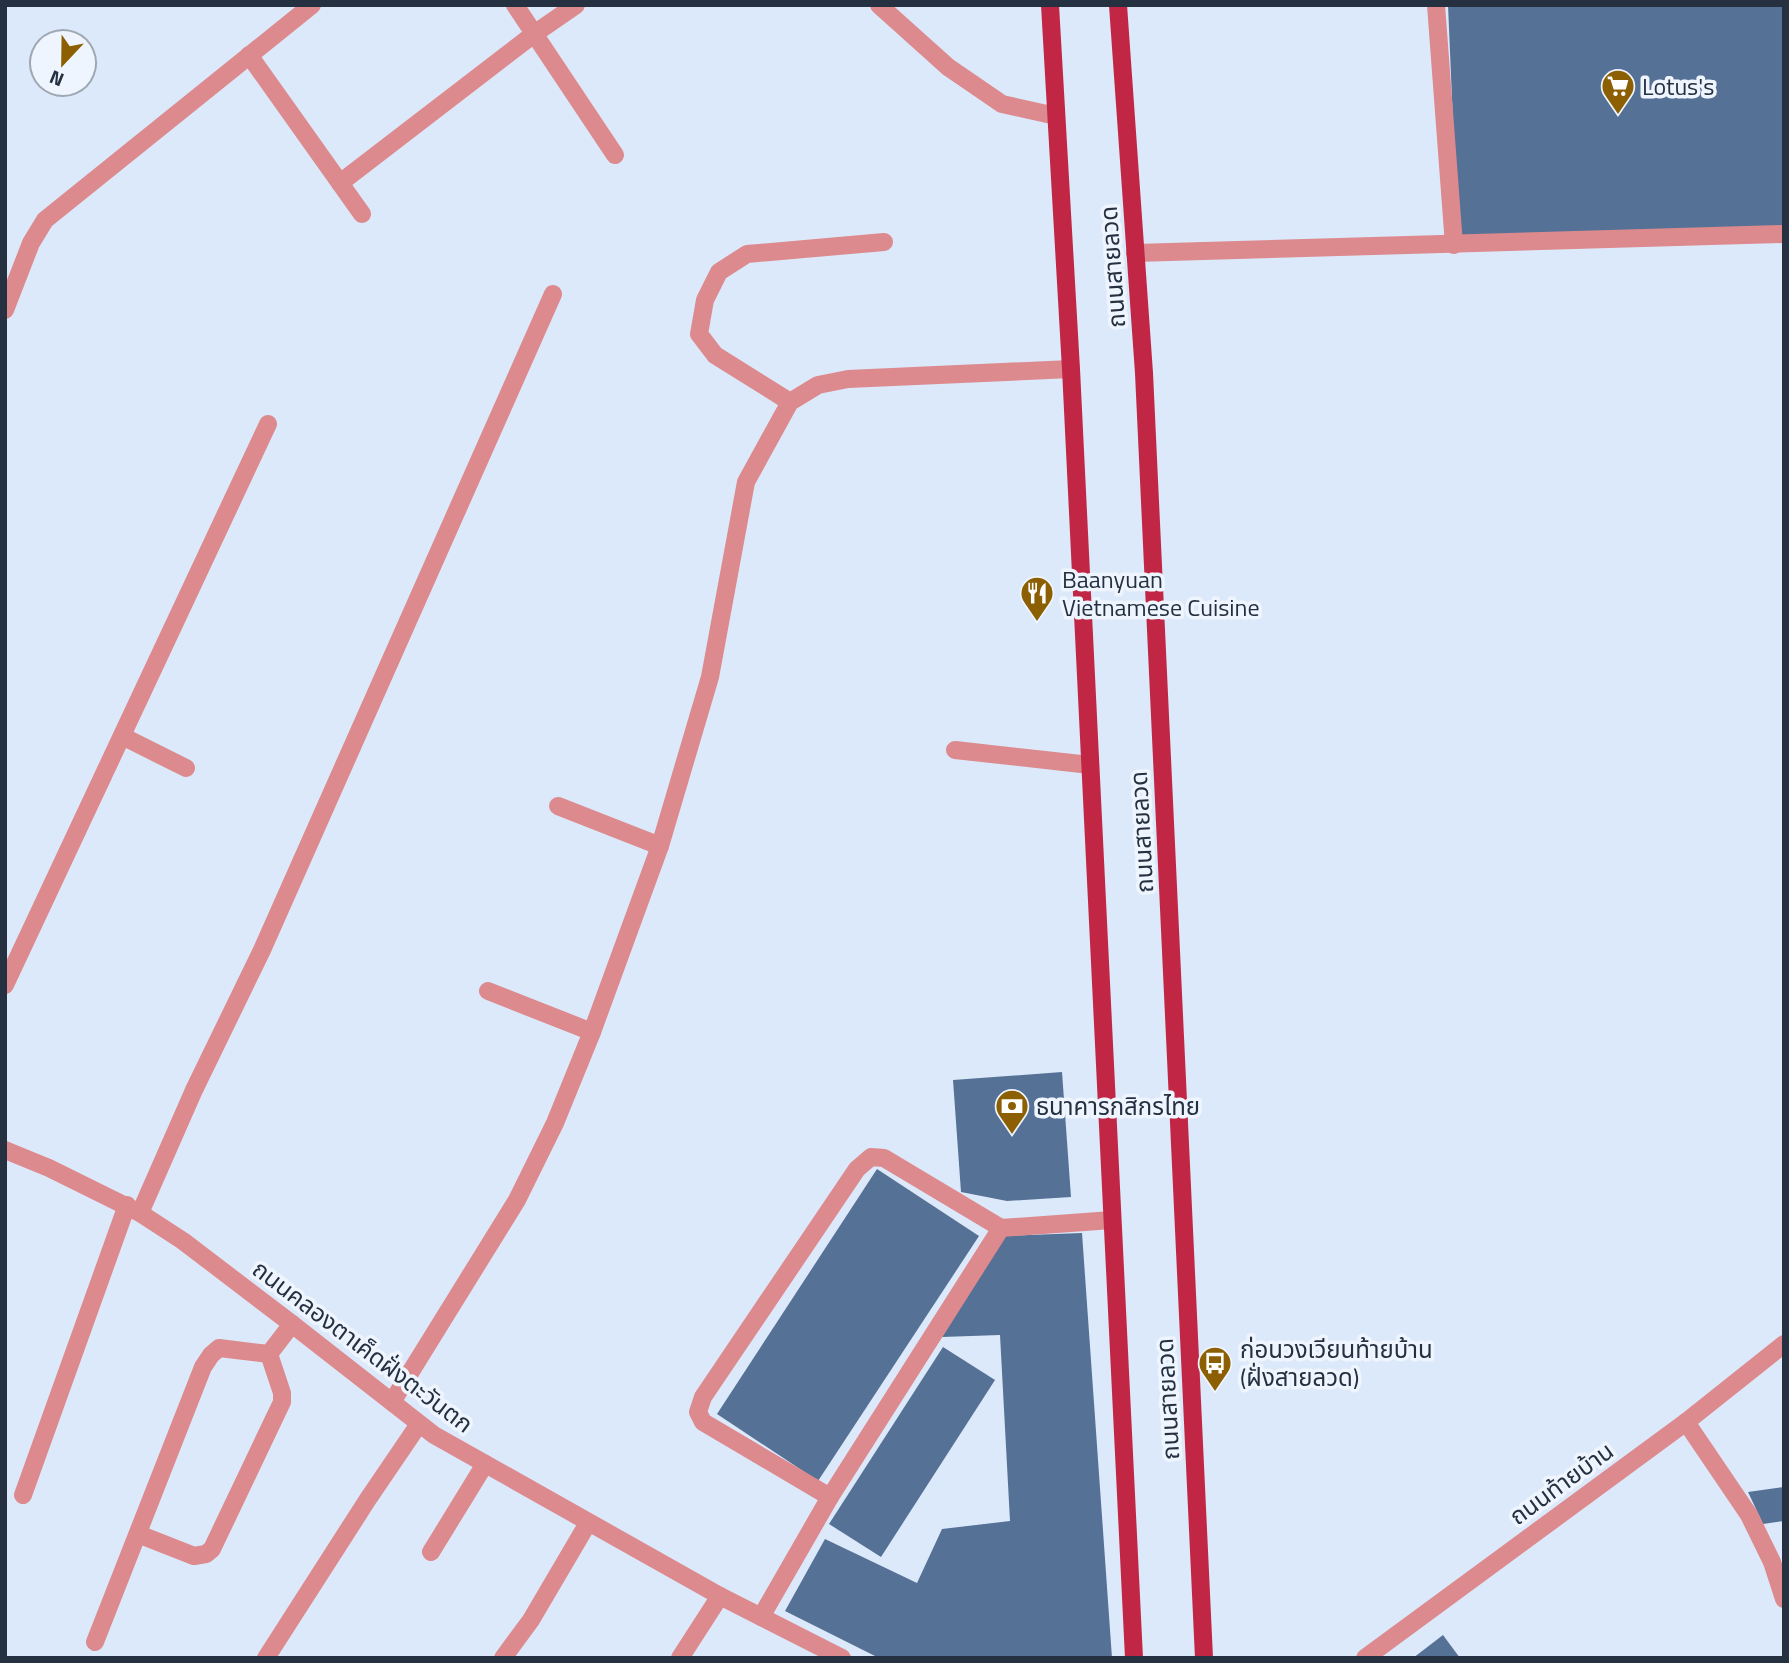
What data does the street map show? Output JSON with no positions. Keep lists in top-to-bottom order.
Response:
{
  "streets": {
    "main road": ["ถนนสายลวด"],
    "street": ["ถนนคลองตาเค็ดฝั่งตะวันตก", "ถนนท้ายบ้าน"]
  },
  "places": {
    "supermarket": ["Lotus's"],
    "restaurant": ["Baanyuan Vietnamese Cuisine"],
    "bank": ["ธนาคารกสิกรไทย"],
    "bus stop": ["ก่อนวงเวียนท้ายบ้าน (ฝั่งสายลวด)"]
  },
  "north": "bottom"
}
